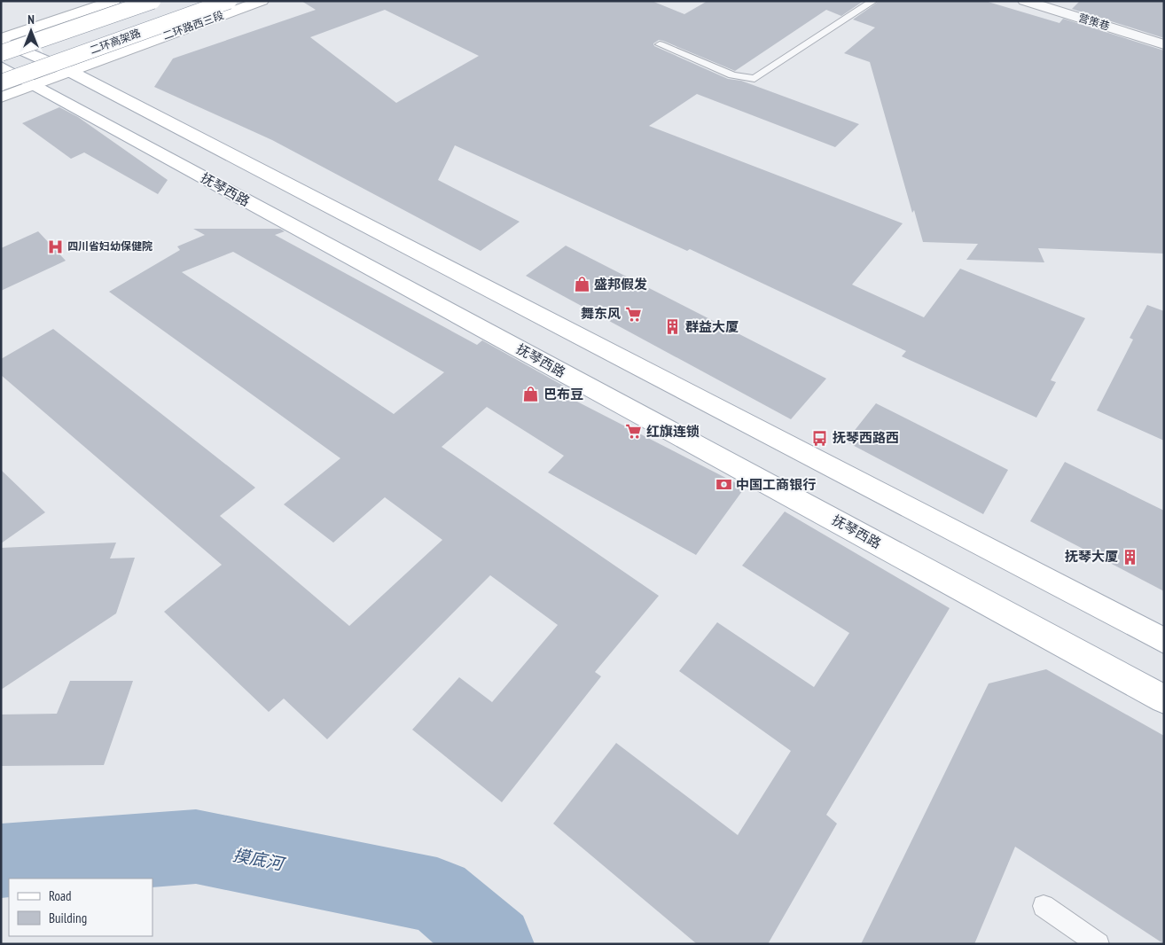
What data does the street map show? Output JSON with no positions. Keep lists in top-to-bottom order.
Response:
{
  "streets": {
    "main road": ["二环路西三段", "二环高架路", "抚琴西路"],
    "street": ["营策巷"]
  },
  "crossings": [
    ["二环路西三段", "抚琴西路"]
  ],
  "water": ["摸底河"],
  "places": {
    "hospital": ["四川省妇幼保健院"],
    "shop": ["盛邦假发", "巴布豆"],
    "supermarket": ["舞东风", "红旗连锁"],
    "building": ["群益大厦", "抚琴大厦"],
    "bus stop": ["抚琴西路西"],
    "bank": ["中国工商银行"]
  },
  "legend": ["Road", "Building"],
  "north": "top"
}
